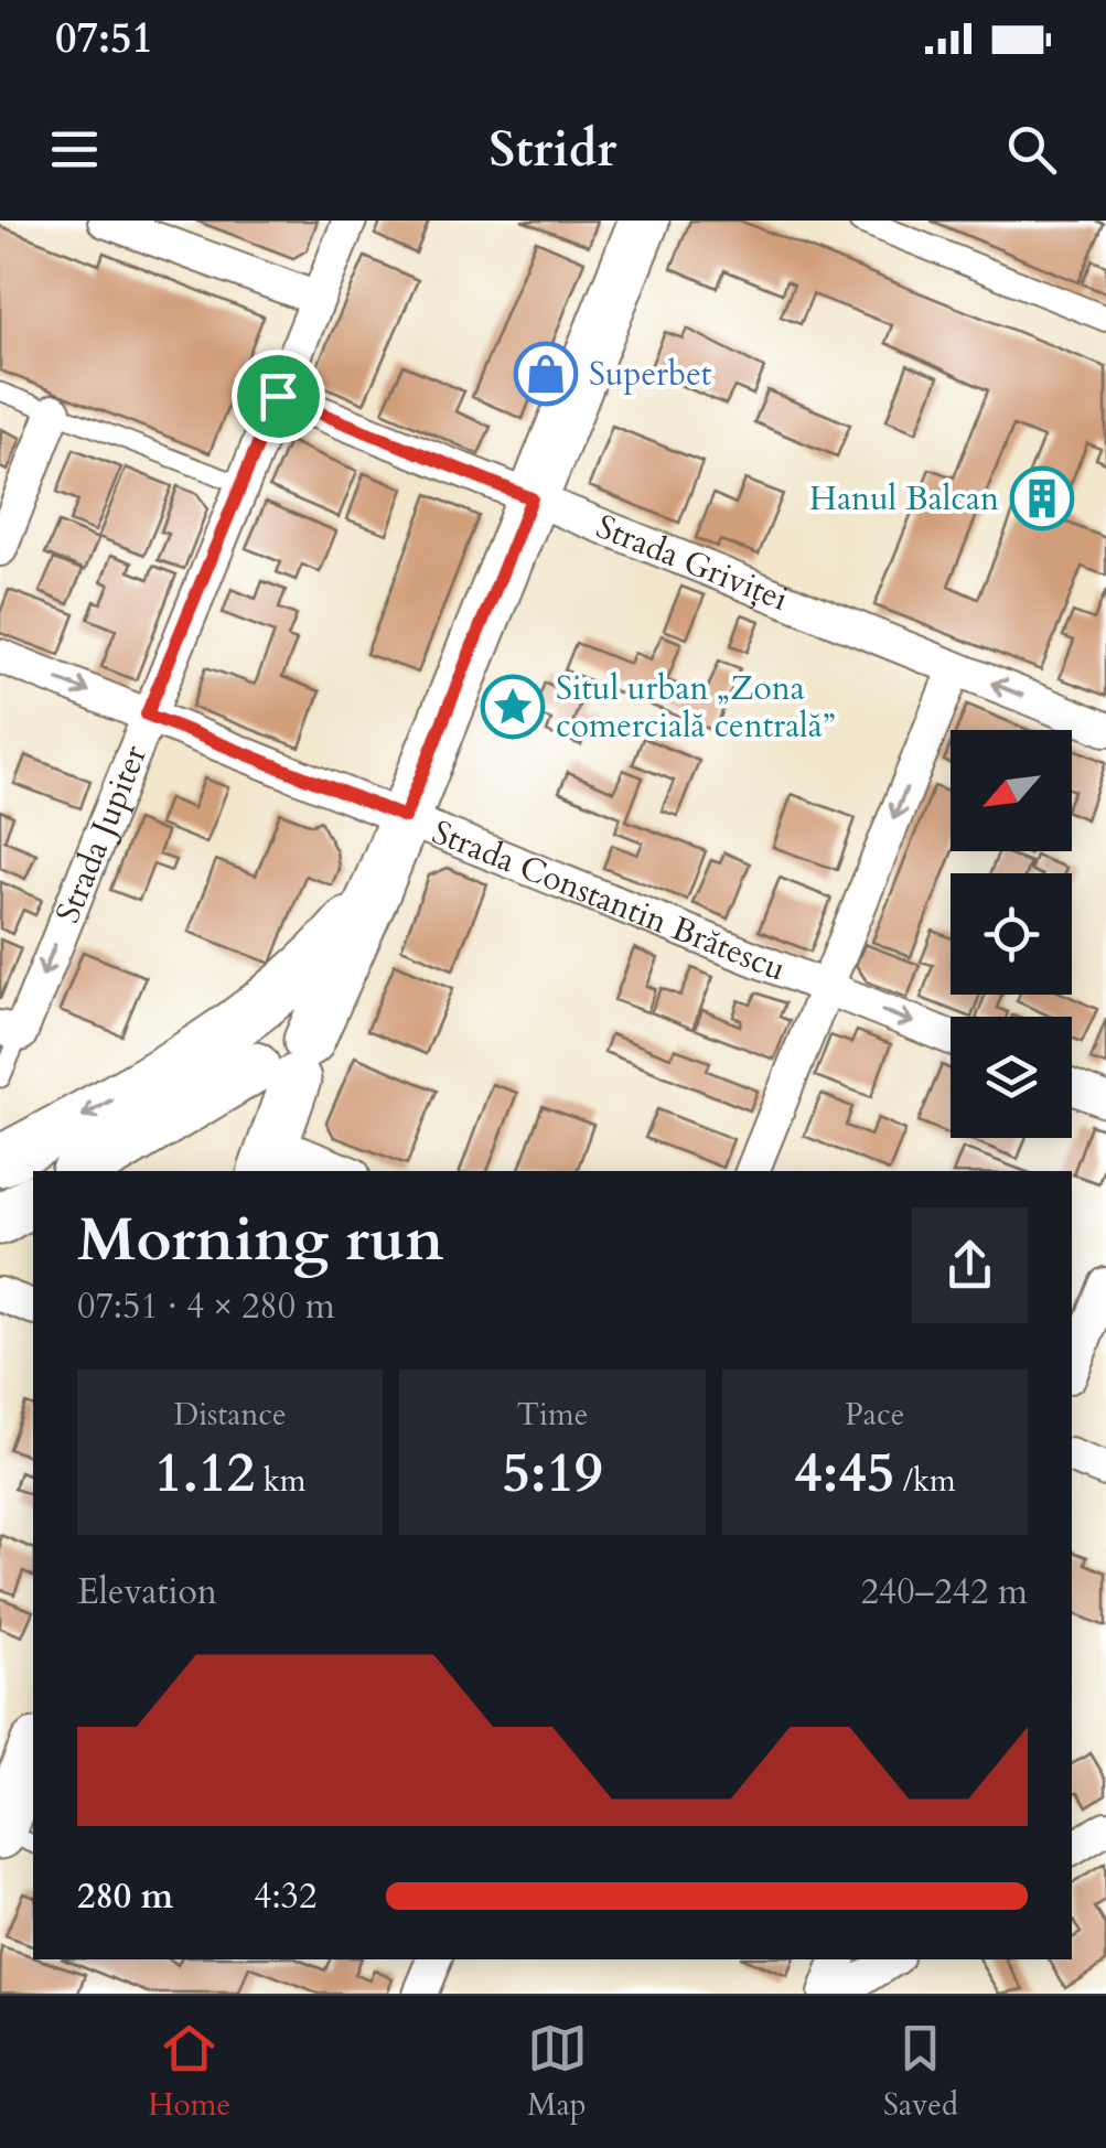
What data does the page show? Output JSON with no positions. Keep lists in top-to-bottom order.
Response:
{
  "streets": {
    "street": ["Strada Griviței", "Strada Jupiter", "Strada Constantin Brătescu"]
  },
  "crossings": [
    ["Strada Griviței", "Strada Jupiter"],
    ["Strada Jupiter", "Strada Constantin Brătescu"]
  ],
  "one_way": ["Strada Jupiter"],
  "places": {
    "shop": ["Superbet"],
    "building": ["Hanul Balcan"],
    "place": ["Situl urban „Zona comercială centrală”"]
  },
  "north": "bottom left",
  "page": {
    "status": "07:51",
    "header": "Stridr",
    "heading": ["Morning run", "07:51 · 4 × 280 m"],
    "stats": [
      ["Distance", "1.12 km"],
      ["Time", "5:19"],
      ["Pace", "4:45 /km"]
    ],
    "chart": ["Elevation", "240–242 m"],
    "list": [
      {
        "name": "280 m",
        "note": "4:32"
      }
    ],
    "tabs": ["Home", "Map", "Saved"]
  }
}
